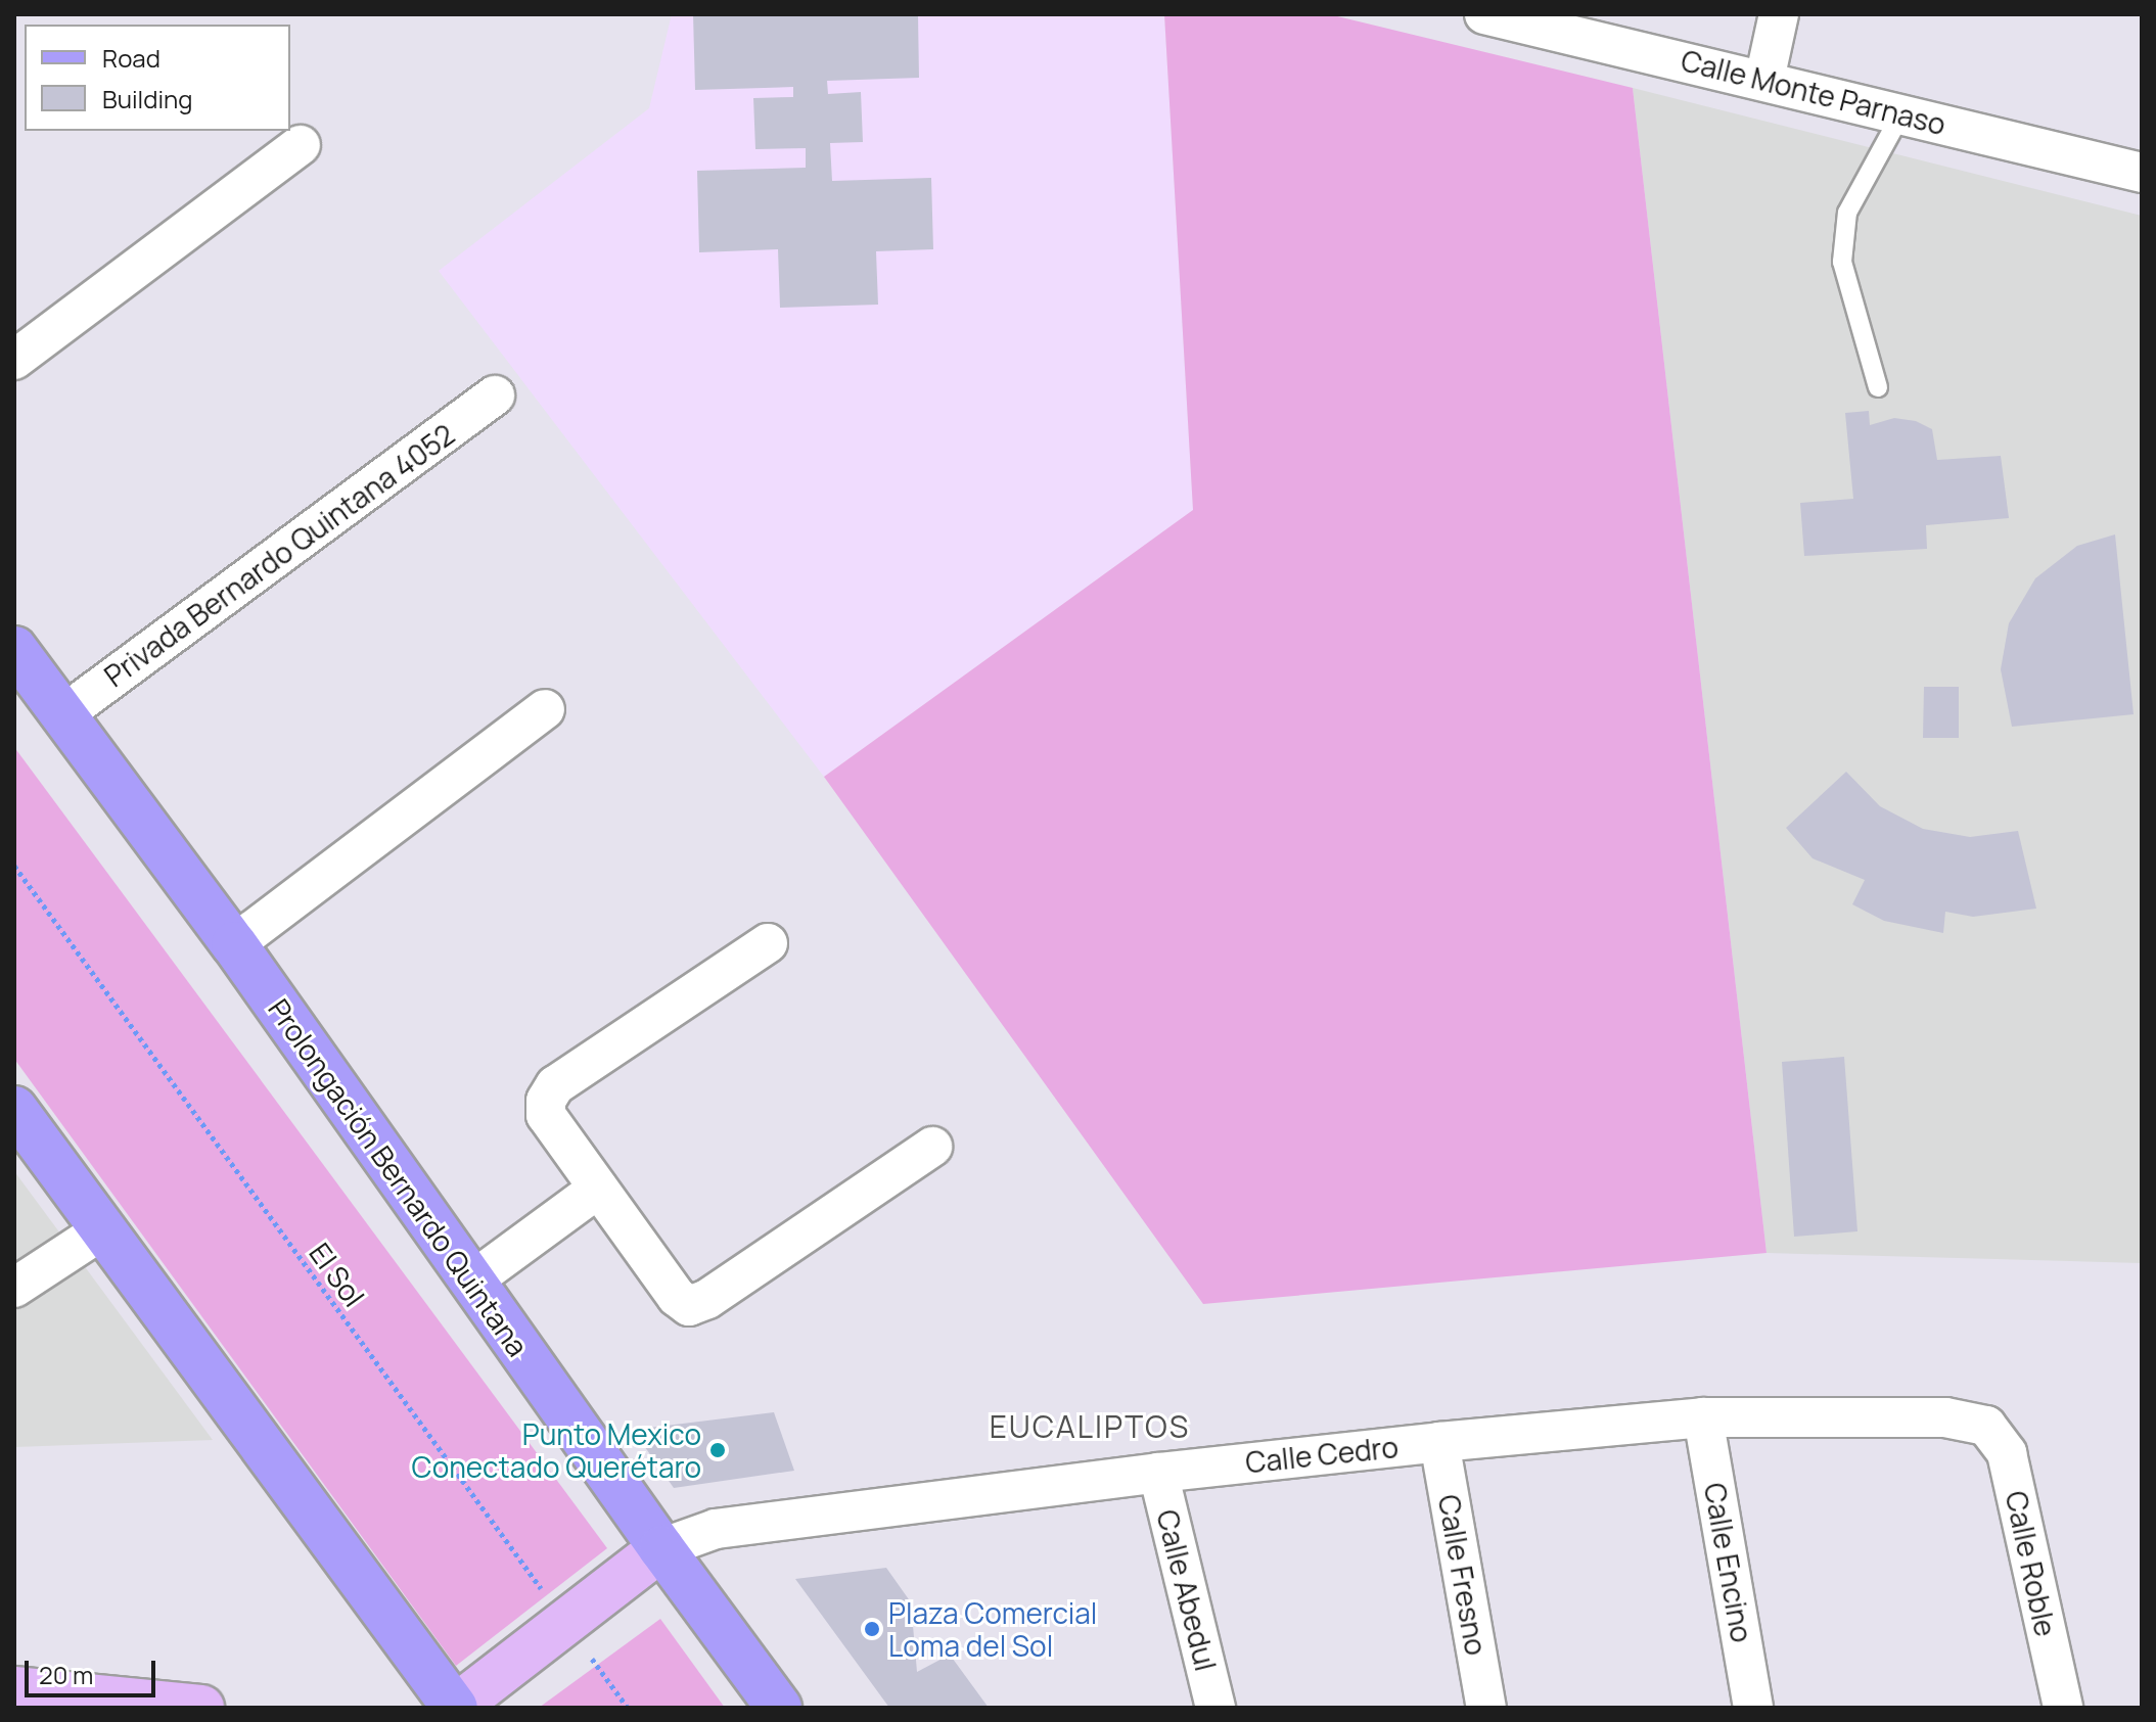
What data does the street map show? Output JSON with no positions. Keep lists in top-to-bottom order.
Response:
{
  "streets": {
    "main road": ["Prolongación Bernardo Quintana"],
    "street": [
      "Calle Monte Parnaso",
      "Privada Bernardo Quintana 4052",
      "Calle Cedro",
      "Calle Encino",
      "Calle Roble",
      "Calle Fresno",
      "Calle Abedul"
    ],
    "path": ["El Sol"]
  },
  "crossings": [
    ["Privada Bernardo Quintana 4052", "Prolongación Bernardo Quintana"],
    ["Prolongación Bernardo Quintana", "Calle Cedro"],
    ["Calle Cedro", "Calle Encino"],
    ["Calle Cedro", "Calle Roble"],
    ["Calle Cedro", "Calle Fresno"],
    ["Calle Cedro", "Calle Abedul"]
  ],
  "districts": ["EUCALIPTOS"],
  "places": ["Punto Mexico Conectado Querétaro", "Plaza Comercial Loma del Sol"],
  "legend": ["Road", "Building"],
  "scale_bar": "20 m"
}
